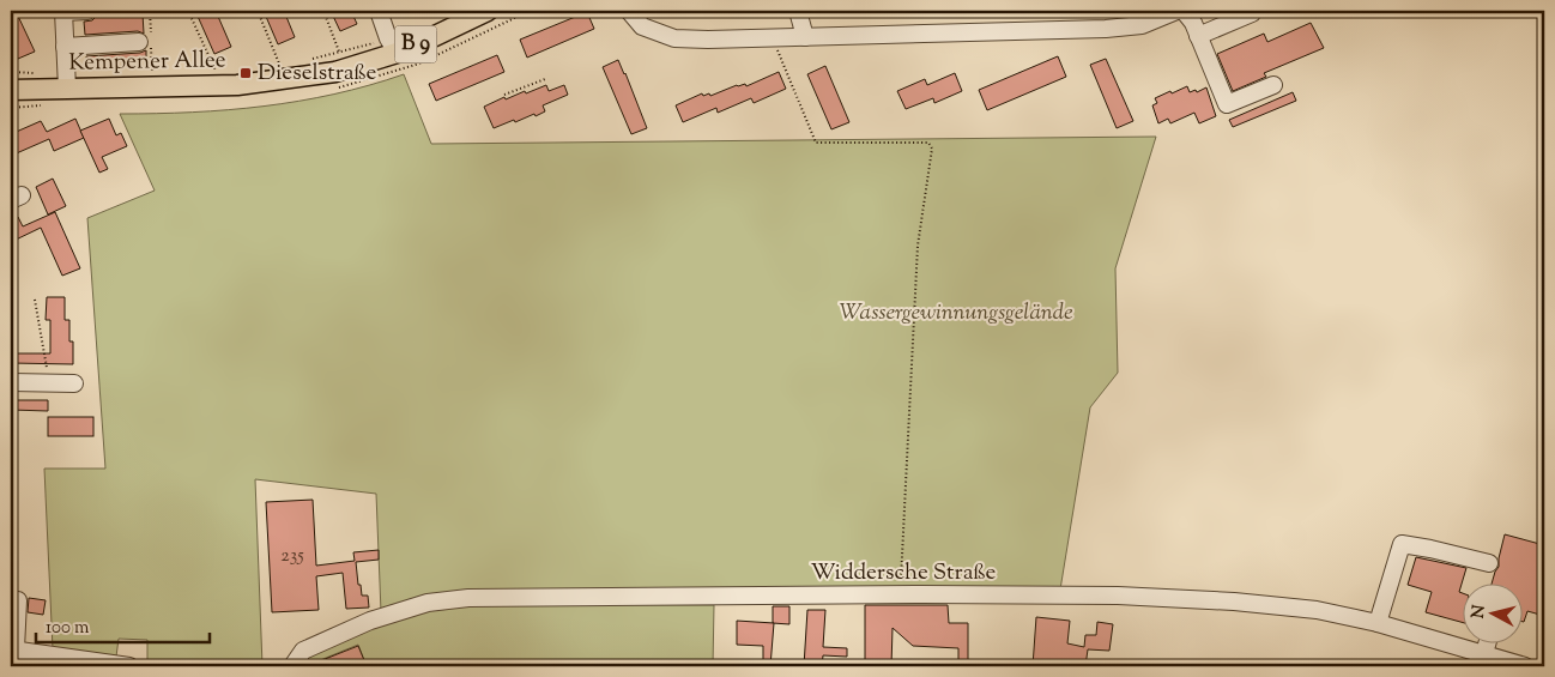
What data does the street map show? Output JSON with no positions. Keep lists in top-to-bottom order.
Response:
{
  "streets": {
    "main road": ["B 9", "Kempener Allee"],
    "street": ["Widdersche Straße"]
  },
  "parks": ["Wassergewinnungsgelände"],
  "places": {
    "transit": ["Dieselstraße"]
  },
  "house_numbers": ["235"],
  "scale_bar": "100 m",
  "north": "left"
}
